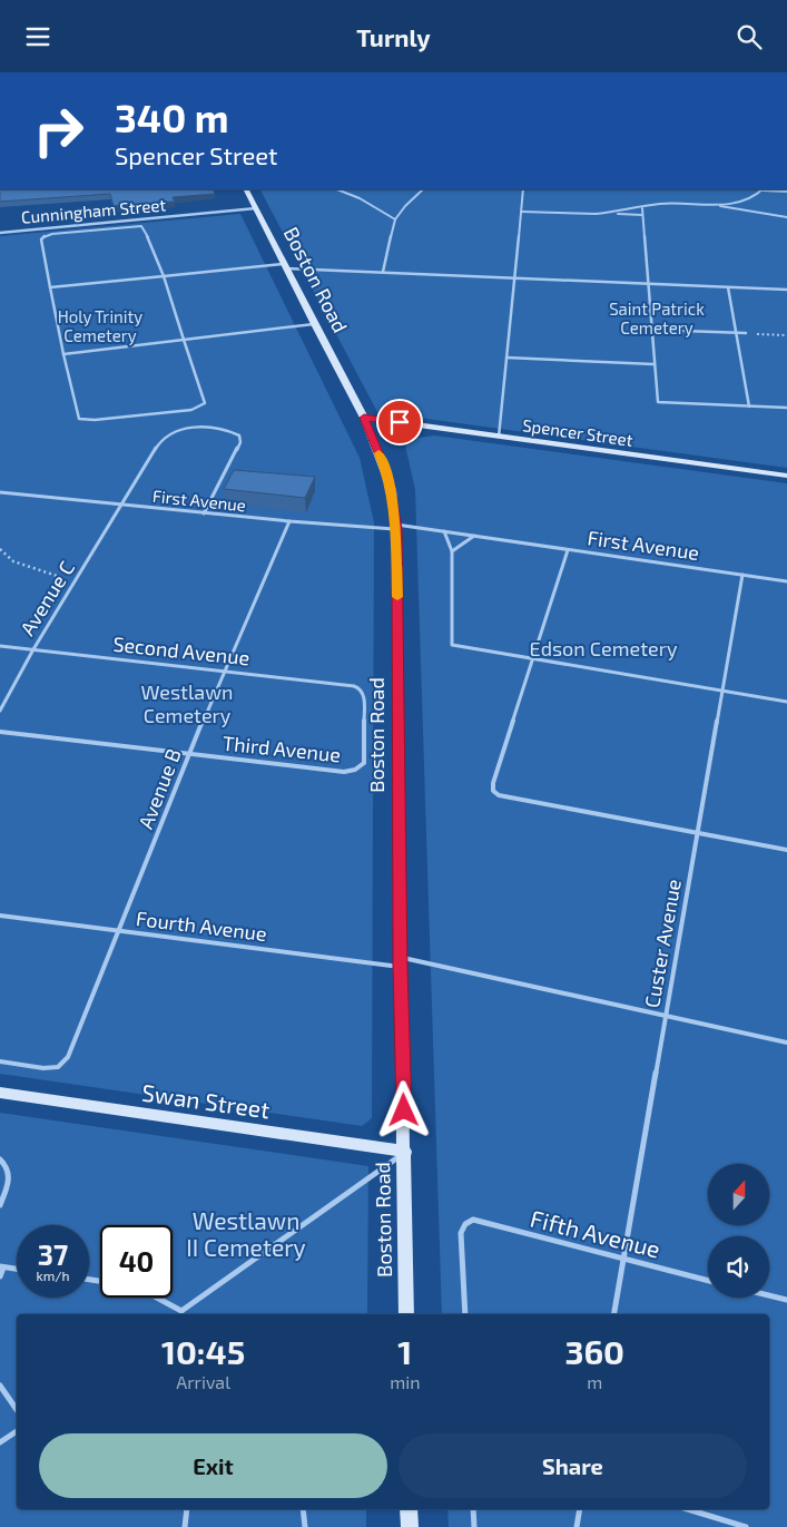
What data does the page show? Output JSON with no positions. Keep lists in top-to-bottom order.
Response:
{
  "streets": {
    "street": [
      "Cunningham Street",
      "Boston Road",
      "Spencer Street",
      "Swan Street"
    ],
    "lane": [
      "First Avenue",
      "Avenue C",
      "Second Avenue",
      "Third Avenue",
      "Avenue B",
      "Fourth Avenue",
      "Custer Avenue",
      "Fifth Avenue"
    ]
  },
  "crossings": [
    ["Cunningham Street", "Boston Road"],
    ["Boston Road", "Spencer Street"],
    ["Boston Road", "First Avenue"],
    ["Boston Road", "Fourth Avenue"],
    ["Boston Road", "Swan Street"],
    ["First Avenue", "Avenue C"],
    ["First Avenue", "Avenue B"],
    ["First Avenue", "Custer Avenue"],
    ["Avenue C", "Second Avenue"],
    ["Second Avenue", "Third Avenue"],
    ["Second Avenue", "Avenue B"],
    ["Third Avenue", "Avenue B"],
    ["Avenue B", "Fourth Avenue"],
    ["Fourth Avenue", "Custer Avenue"],
    ["Custer Avenue", "Fifth Avenue"]
  ],
  "parks": [
    "Saint Patrick Cemetery",
    "Holy Trinity Cemetery",
    "Edson Cemetery",
    "Westlawn Cemetery",
    "Westlawn II Cemetery"
  ],
  "north": "top",
  "page": {
    "header": "Turnly",
    "turn": ["340 m", "Spencer Street"],
    "speed": "37 km/h",
    "limit": "40",
    "eta": [
      "10:45",
      "Arrival",
      "1",
      "min",
      "360",
      "m"
    ],
    "buttons": ["Exit", "Share"]
  }
}
